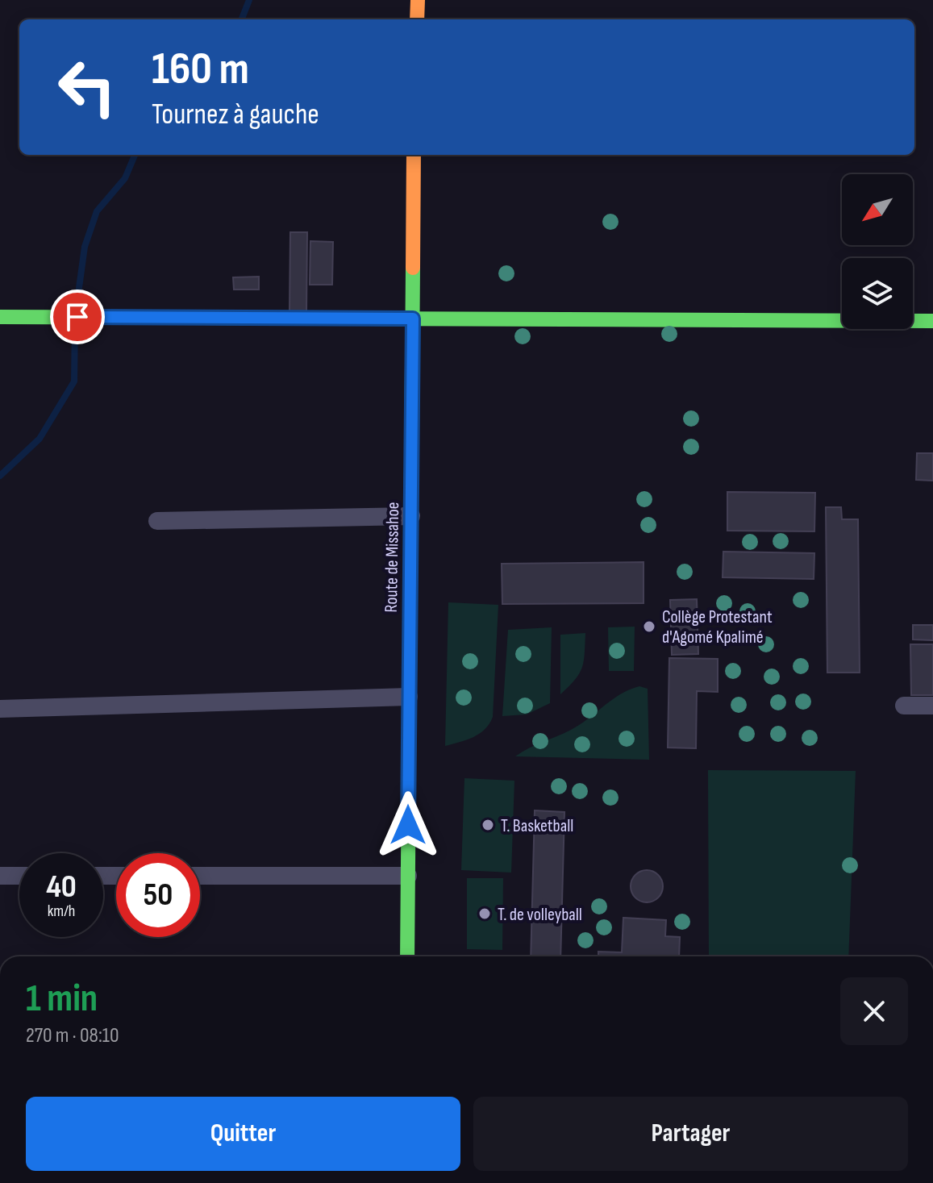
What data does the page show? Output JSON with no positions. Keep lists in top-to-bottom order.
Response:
{
  "streets": {
    "street": ["Route de Missahoe"]
  },
  "places": ["Collège Protestant d'Agomé Kpalimé", "T. Basketball", "T. de volleyball"],
  "north": "bottom left",
  "page": {
    "turn": ["160 m", "Tournez à gauche"],
    "speed": "40 km/h",
    "limit": "50",
    "heading": ["1 min", "270 m · 08:10"],
    "buttons": ["Quitter", "Partager"]
  }
}
